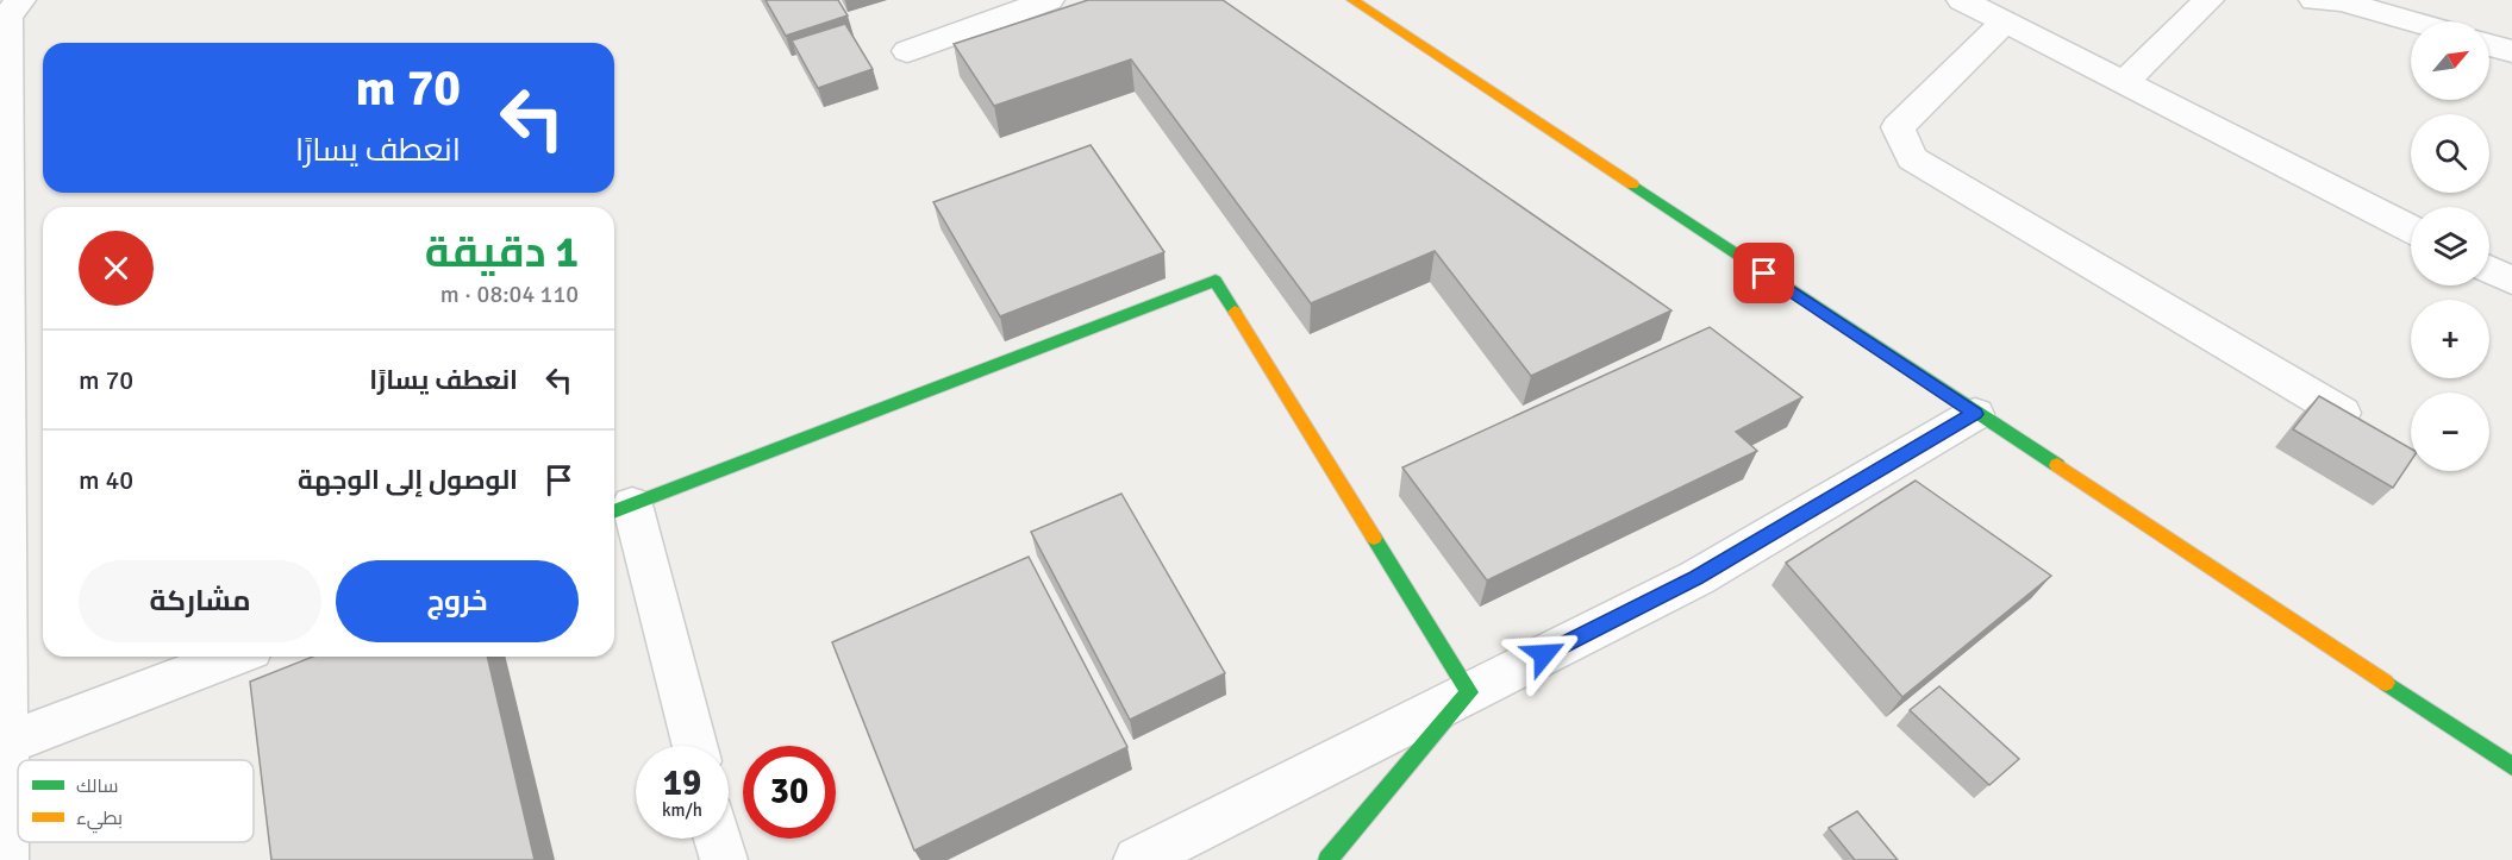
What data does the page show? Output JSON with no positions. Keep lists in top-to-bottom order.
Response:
{
  "legend": ["سالك", "بطيء"],
  "north": "top right",
  "page": {
    "map_buttons": ["+", "−"],
    "turn": ["70 m", "انعطف يسارًا"],
    "heading": ["1 دقيقة", "110 m · 08:04"],
    "list": [
      {
        "name": "انعطف يسارًا",
        "value": "70 m"
      },
      {
        "name": "الوصول إلى الوجهة",
        "value": "40 m"
      }
    ],
    "buttons": ["خروج", "مشاركة"],
    "speed": "19 km/h",
    "limit": "30"
  }
}
